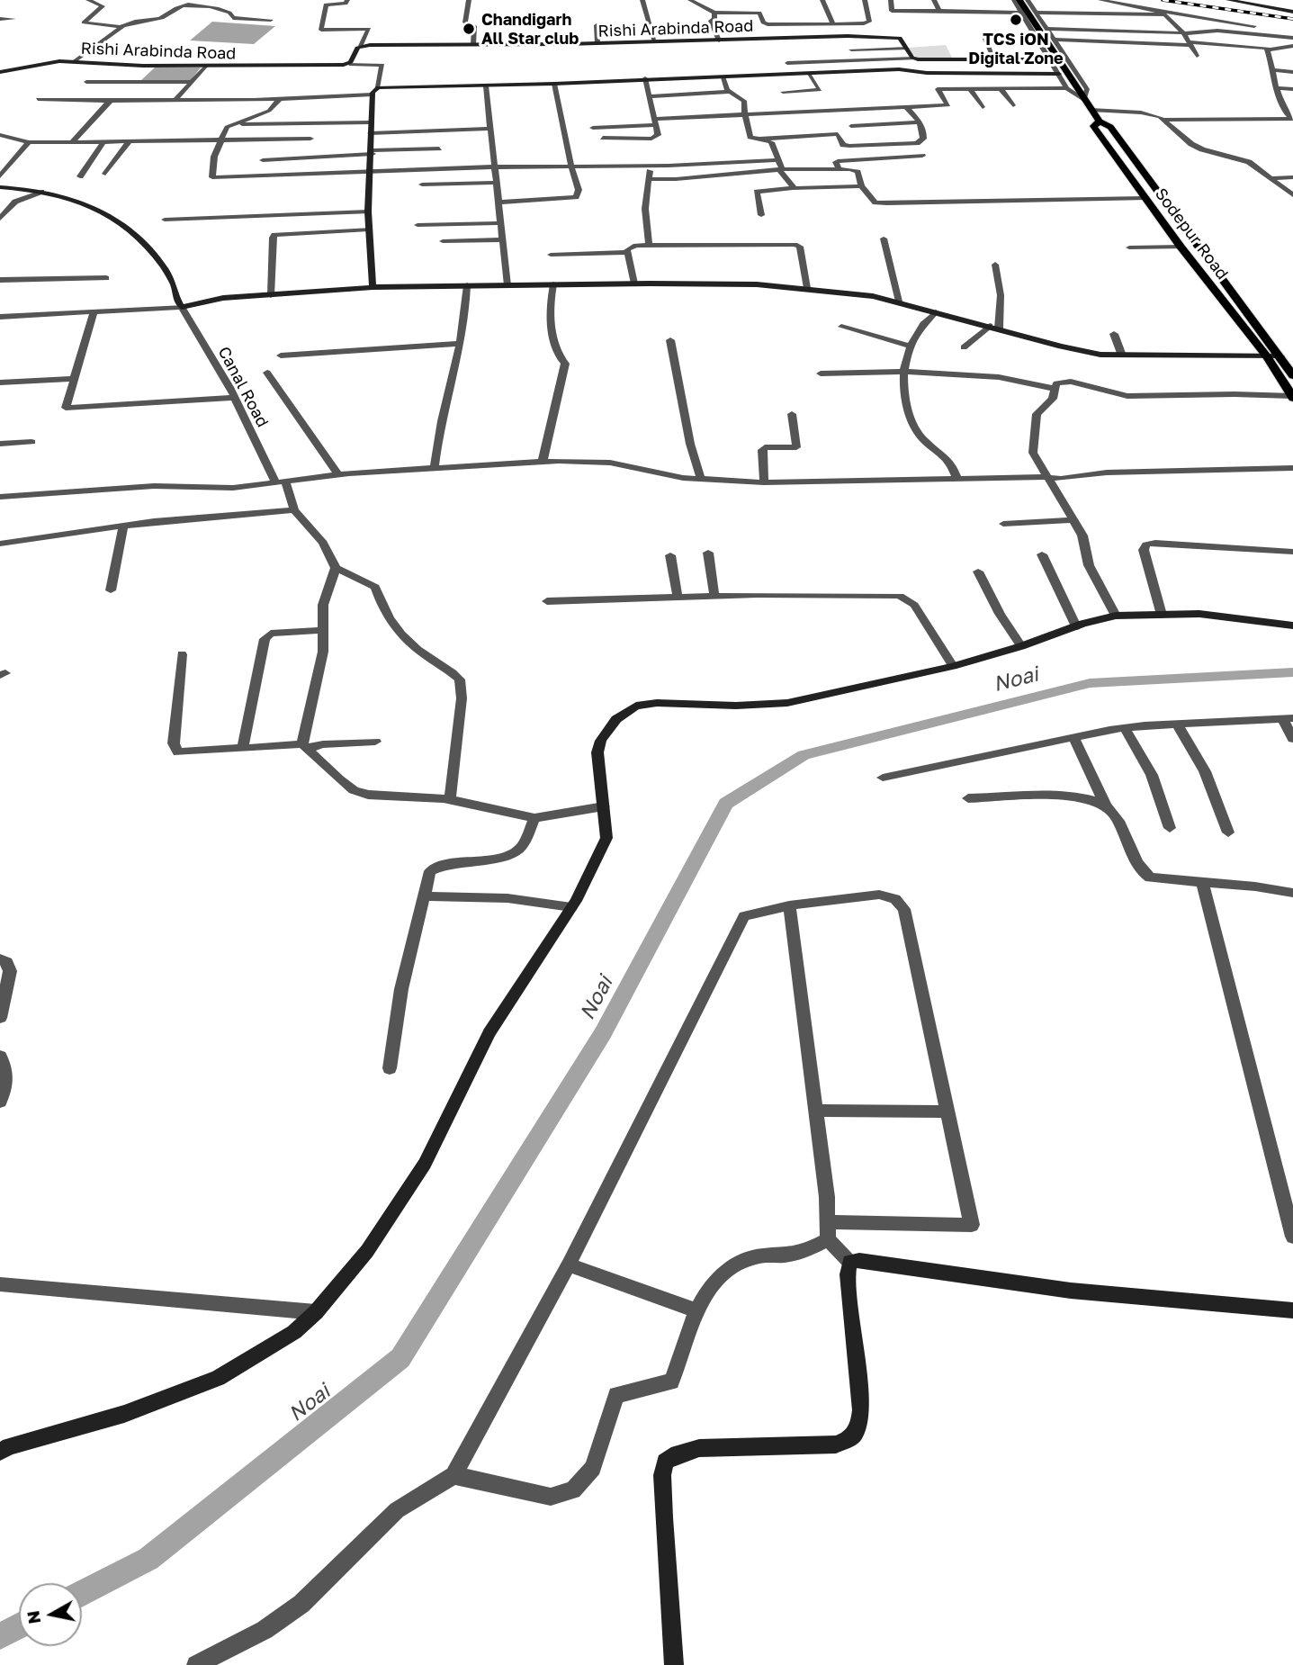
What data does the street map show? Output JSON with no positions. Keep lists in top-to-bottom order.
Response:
{
  "streets": {
    "main road": ["Sodepur Road"],
    "street": ["Rishi Arabinda Road", "Canal Road"]
  },
  "water": ["Noai"],
  "places": ["TCS iON Digital Zone", "Chandigarh All Star club"],
  "north": "left"
}
